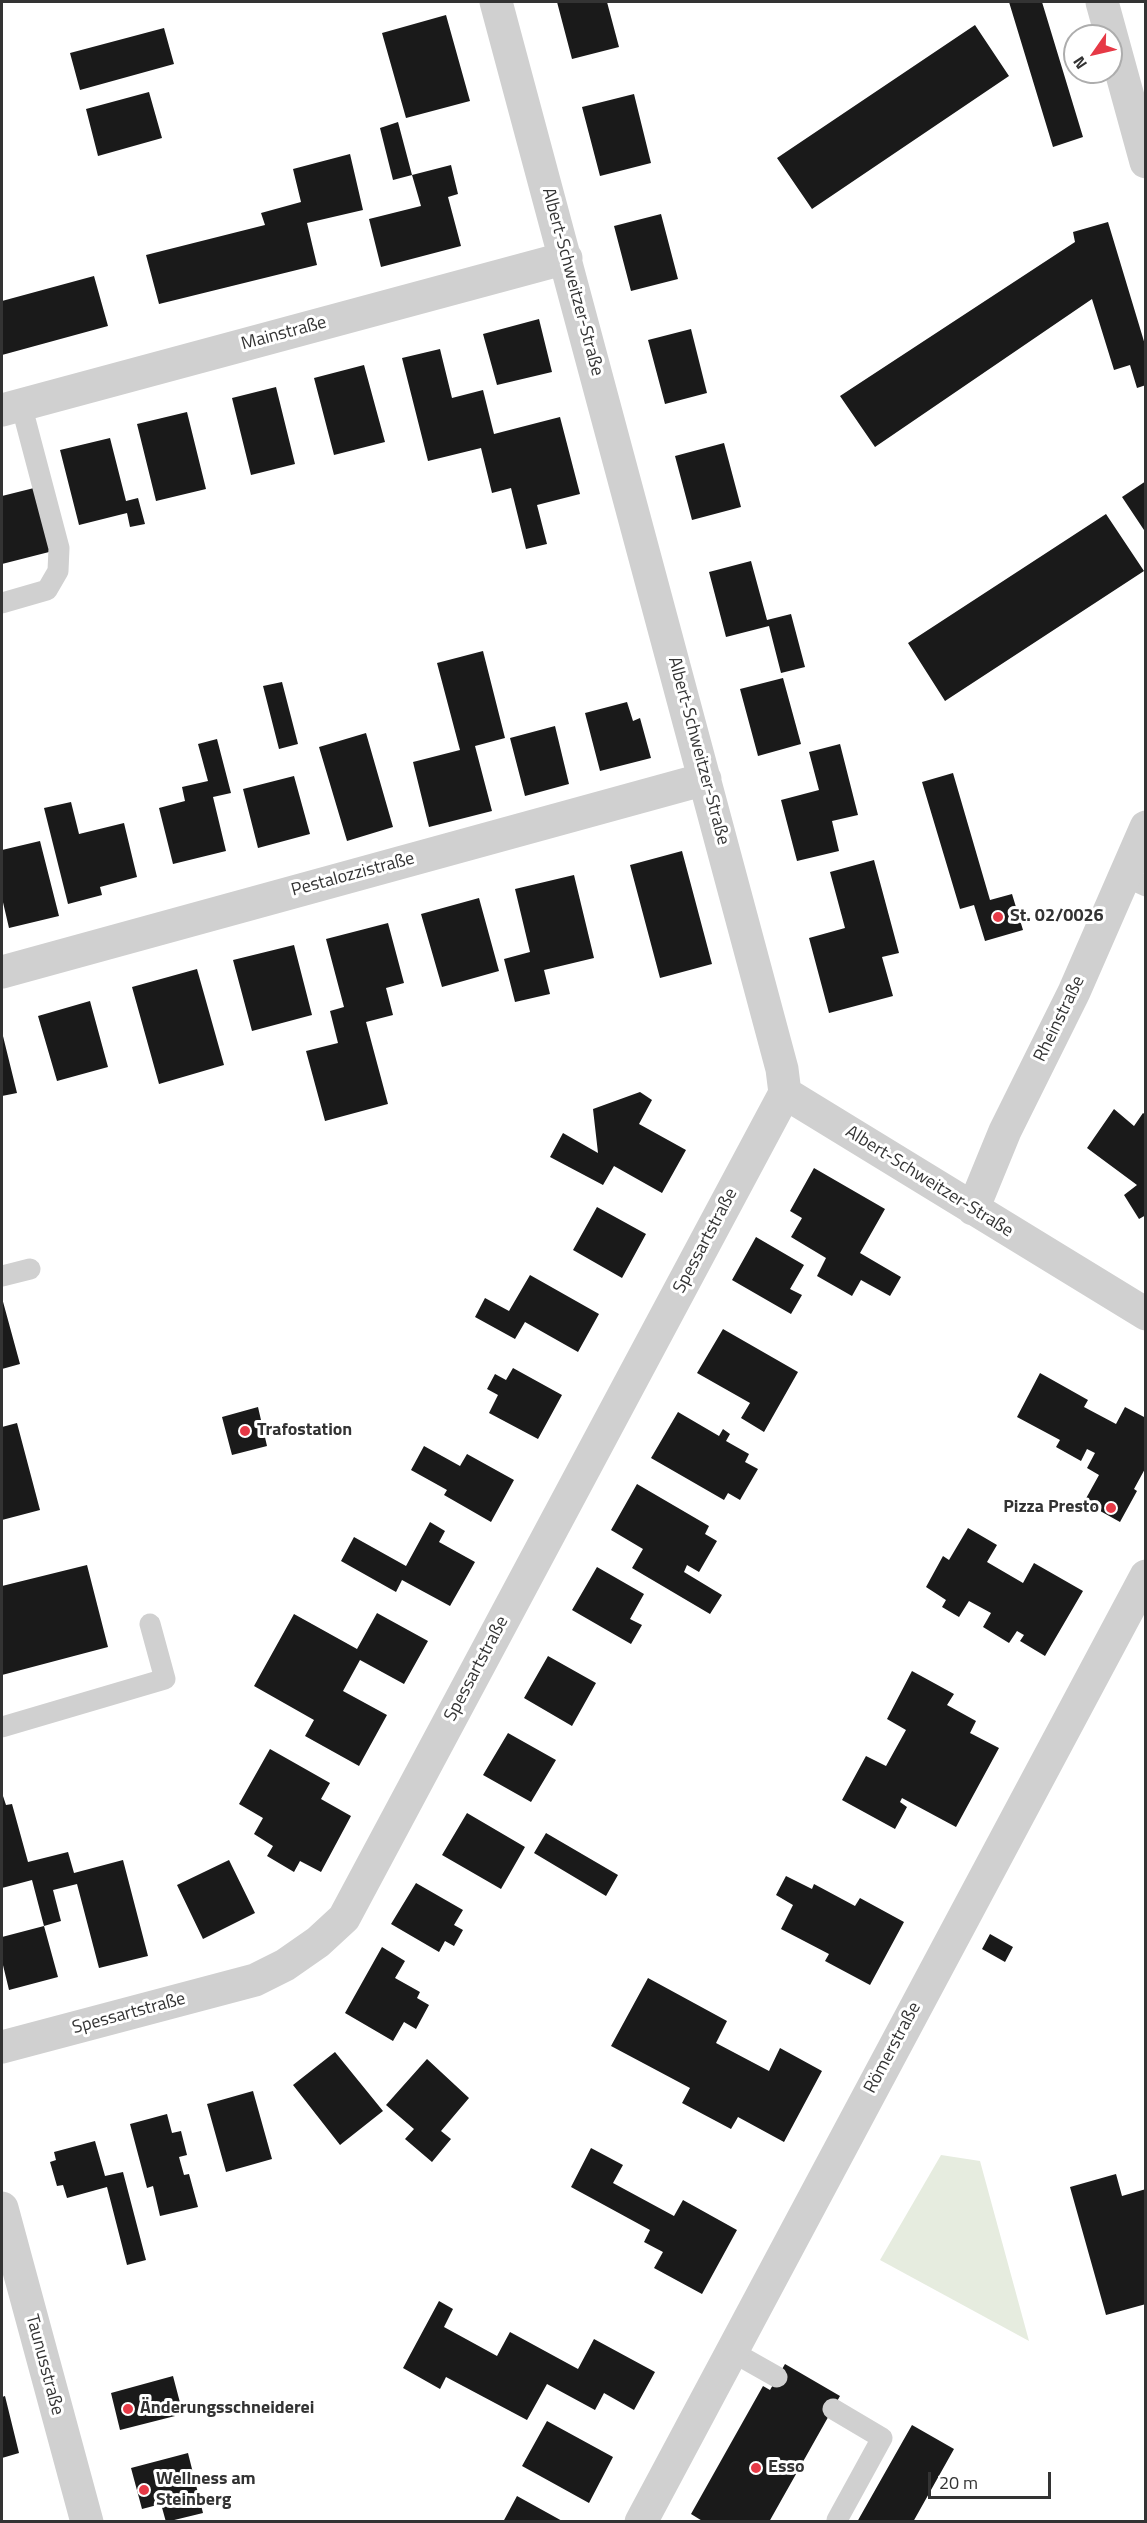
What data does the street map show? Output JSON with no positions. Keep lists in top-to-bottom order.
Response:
{
  "streets": {
    "street": [
      "Albert-Schweitzer-Straße",
      "Mainstraße",
      "Pestalozzistraße",
      "Rheinstraße",
      "Spessartstraße",
      "Römerstraße",
      "Taunusstraße"
    ]
  },
  "crossings": [
    ["Albert-Schweitzer-Straße", "Mainstraße"],
    ["Albert-Schweitzer-Straße", "Pestalozzistraße"],
    ["Albert-Schweitzer-Straße", "Rheinstraße"],
    ["Albert-Schweitzer-Straße", "Spessartstraße"]
  ],
  "places": [
    "St. 02/0026",
    "Trafostation",
    "Pizza Presto",
    "Änderungsschneiderei",
    "Esso",
    "Wellness am Steinberg"
  ],
  "scale_bar": "20 m",
  "north": "bottom left"
}
